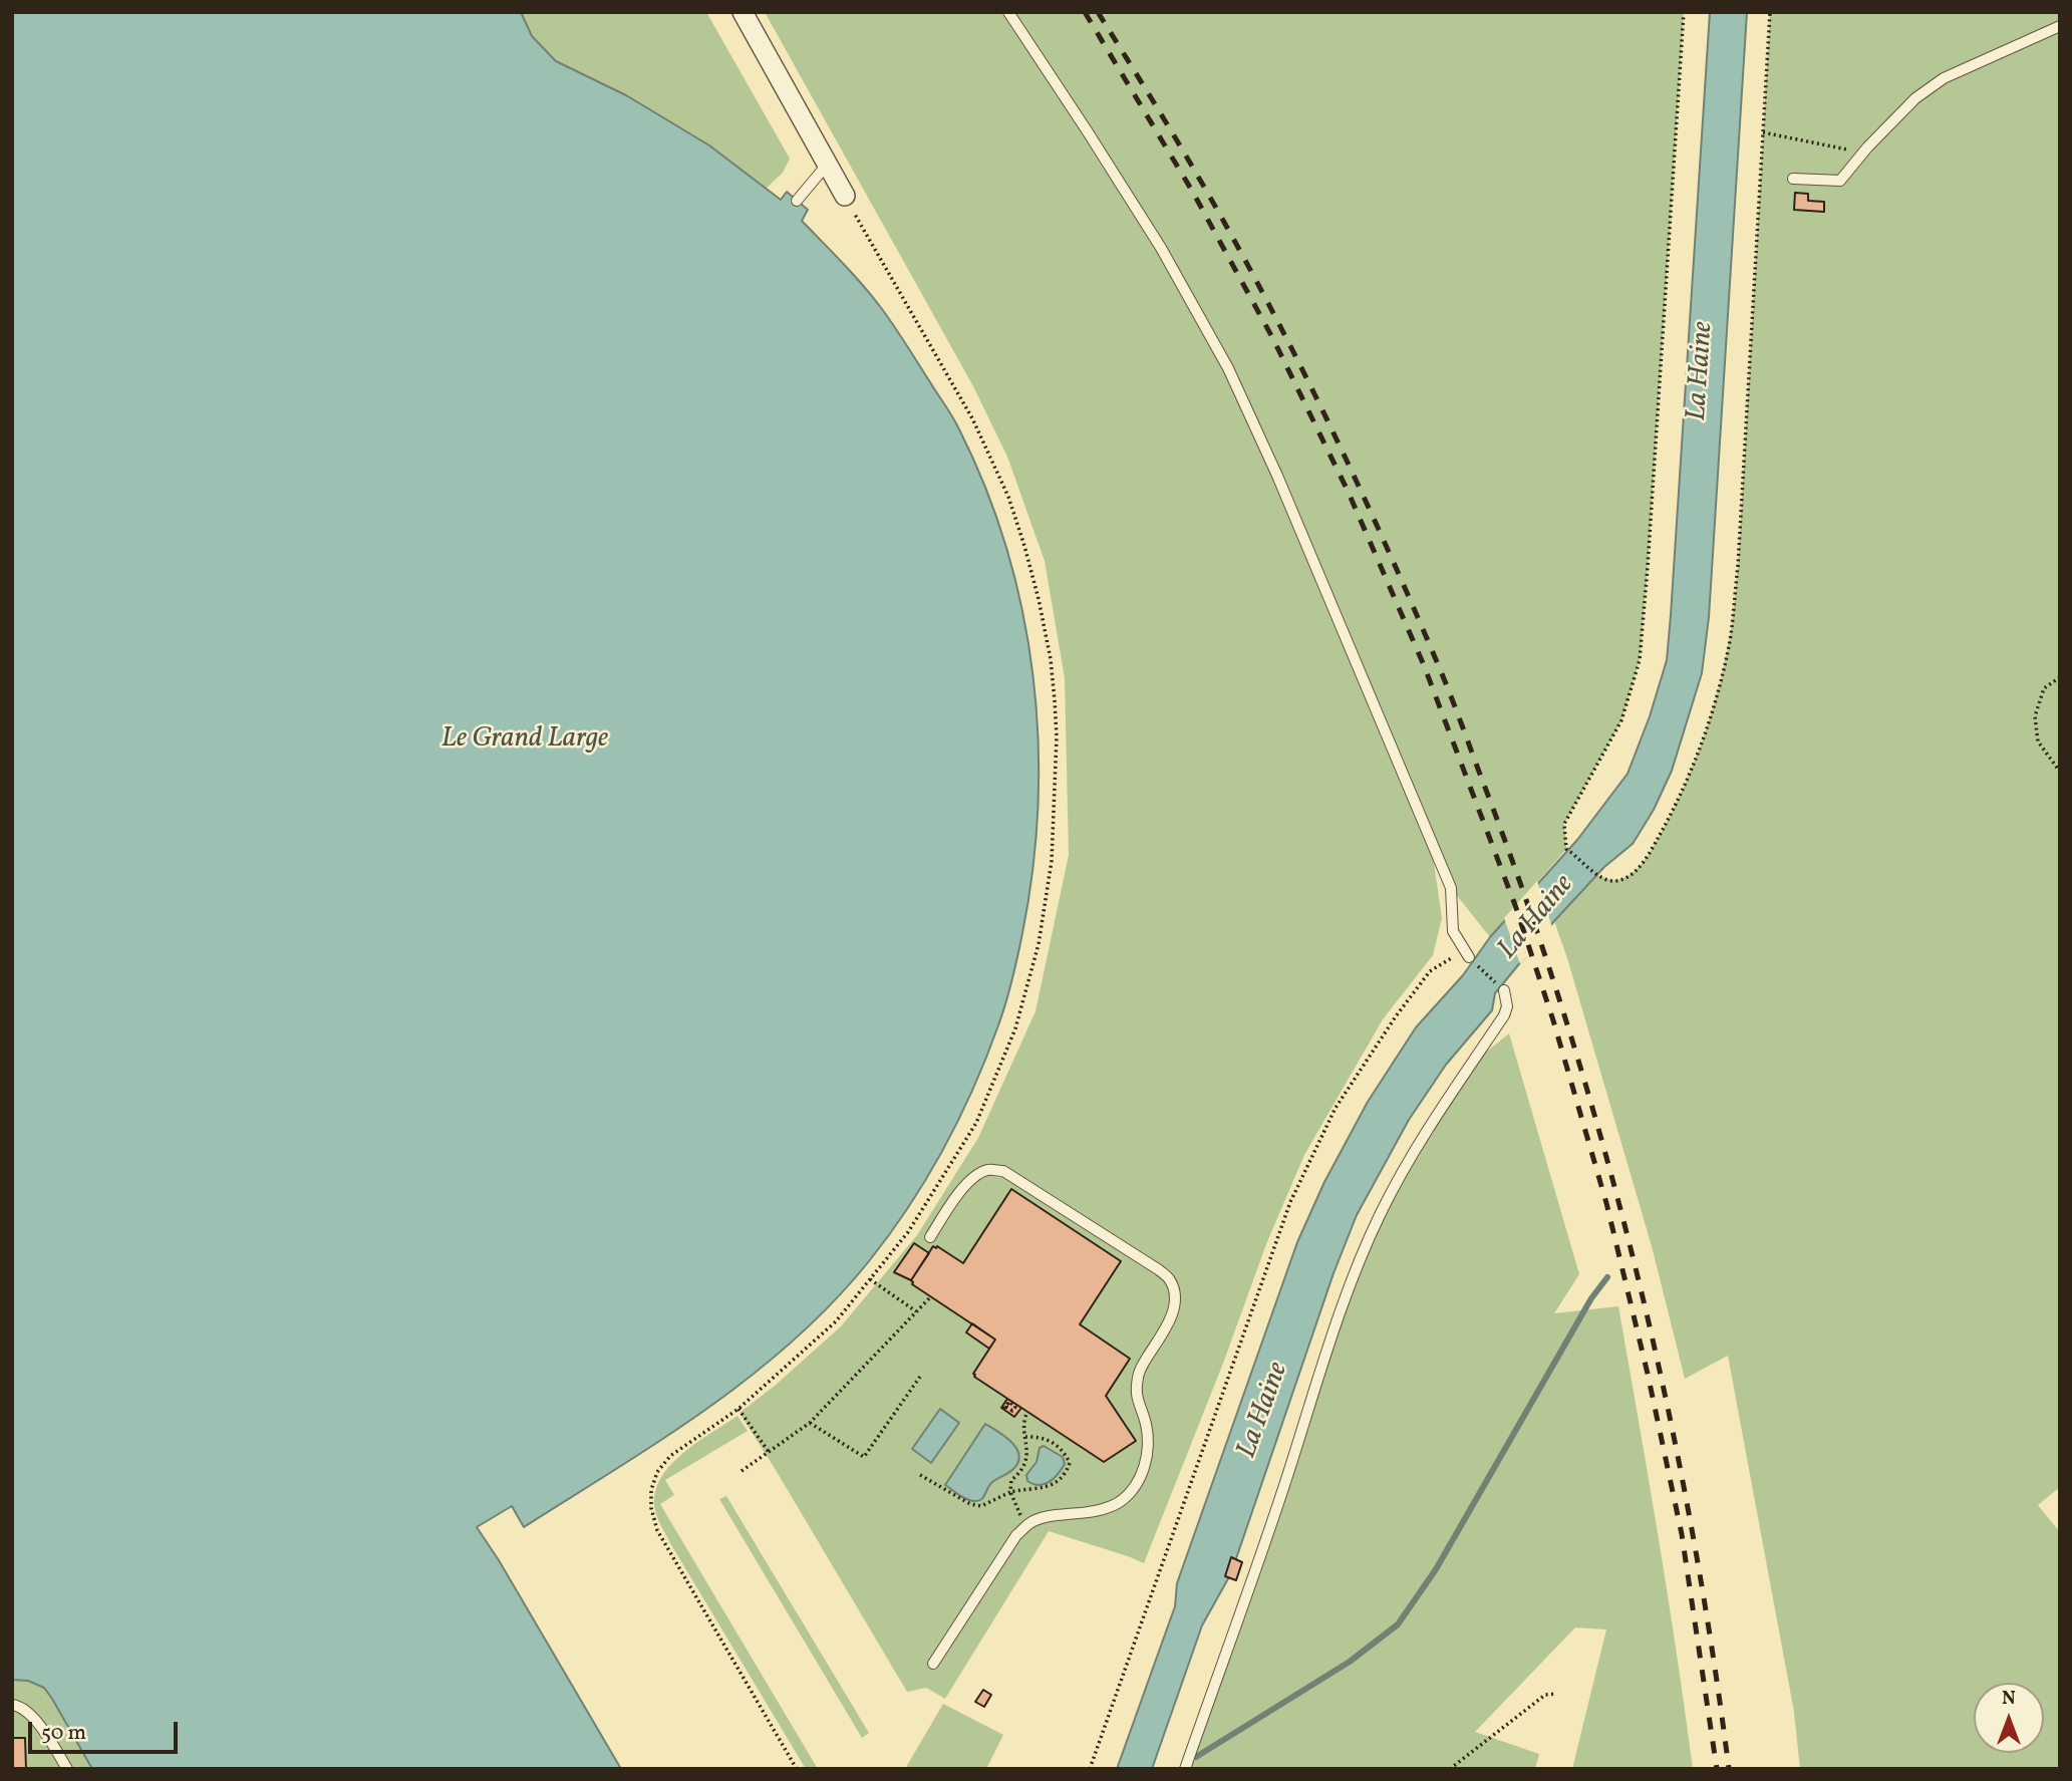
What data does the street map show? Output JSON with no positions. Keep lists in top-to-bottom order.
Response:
{
  "water": ["La Haine", "Le Grand Large"],
  "scale_bar": "50 m",
  "north": "top"
}
